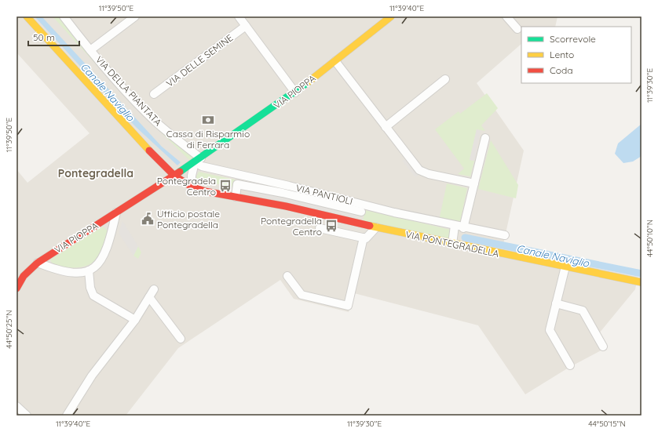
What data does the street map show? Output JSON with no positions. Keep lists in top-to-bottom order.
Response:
{
  "streets": {
    "street": [
      "VIA DELLE SEMINE",
      "VIA DELLA PIANTATA",
      "VIA PIOPPA",
      "VIA PANTIOLI",
      "VIA PONTEGRADELLA"
    ]
  },
  "crossings": [
    ["VIA DELLA PIANTATA", "VIA PIOPPA"],
    ["VIA DELLA PIANTATA", "VIA PANTIOLI"],
    ["VIA PIOPPA", "VIA PANTIOLI"],
    ["VIA PIOPPA", "VIA PONTEGRADELLA"]
  ],
  "districts": ["Pontegradella"],
  "water": ["Canale Naviglio"],
  "places": {
    "bank": ["Cassa di Risparmio di Ferrara"],
    "bus stop": ["Pontegradela Centro", "Pontegradella Centro"],
    "public building": ["Ufficio postale Pontegradella"]
  },
  "legend": ["Scorrevole", "Lento", "Coda"],
  "scale_bar": "50 m",
  "coordinates": [
    "11°39'50\"E",
    "11°39'40\"E",
    "11°39'30\"E",
    "44°50'10\"N",
    "44°50'25\"N",
    "44°50'15\"N"
  ]
}
